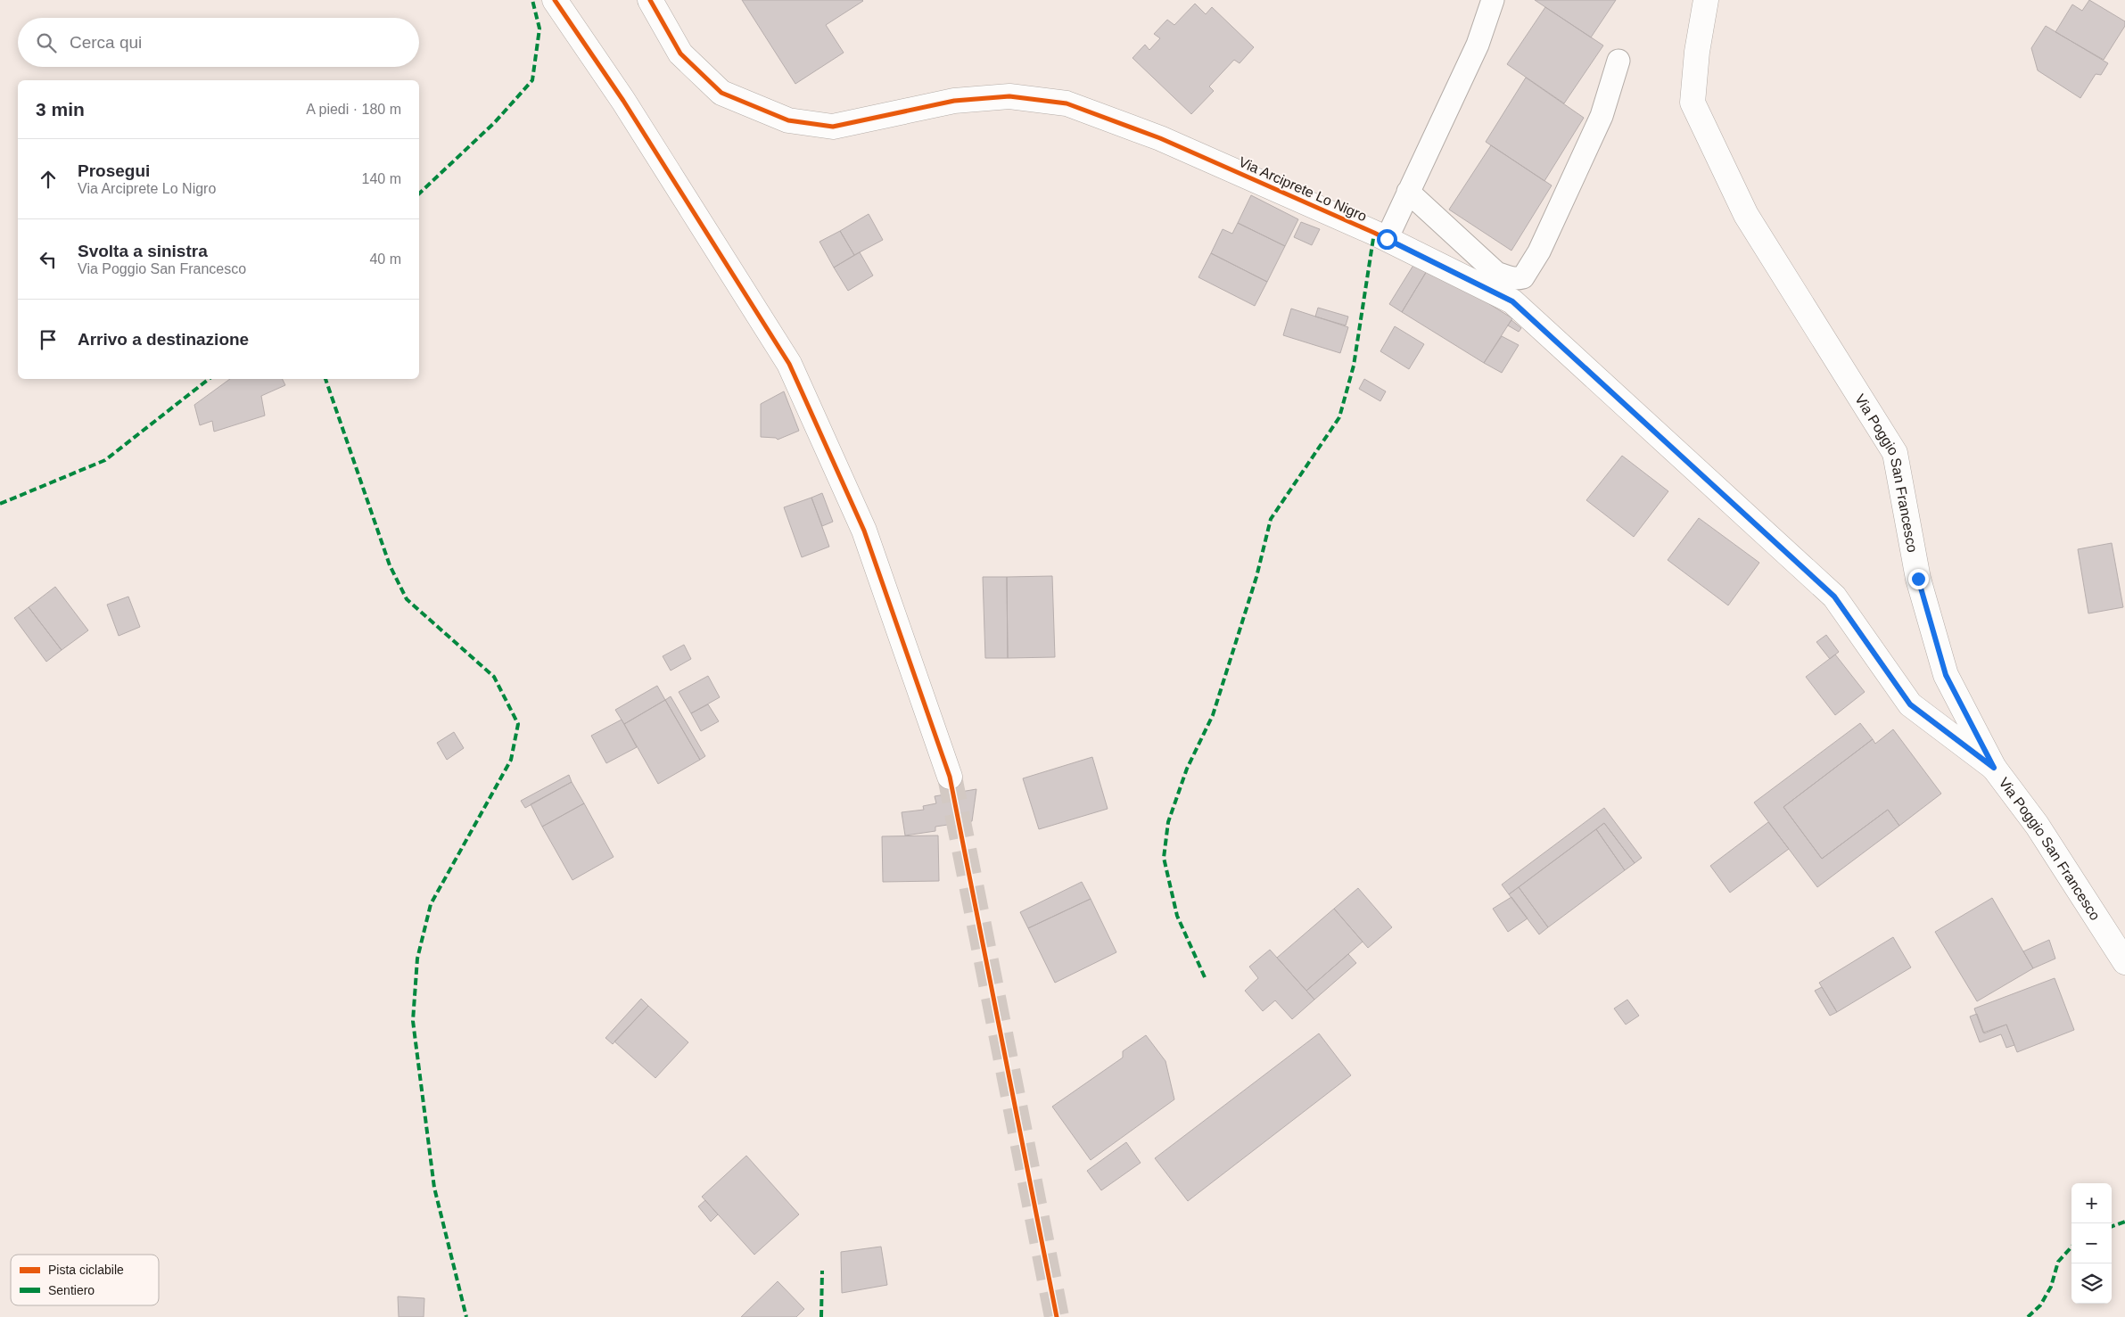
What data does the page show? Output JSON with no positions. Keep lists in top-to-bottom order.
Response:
{
  "streets": {
    "street": ["Via Arciprete Lo Nigro", "Via Poggio San Francesco"]
  },
  "crossings": [
    ["Via Arciprete Lo Nigro", "Via Poggio San Francesco"]
  ],
  "legend": ["Pista ciclabile", "Sentiero"],
  "page": {
    "search": "Cerca qui",
    "heading": ["3 min", "A piedi · 180 m"],
    "list": [
      ["Prosegui", "Via Arciprete Lo Nigro", "140 m"],
      ["Svolta a sinistra", "Via Poggio San Francesco", "40 m"],
      "Arrivo a destinazione"
    ],
    "map_buttons": ["+", "−"]
  }
}
